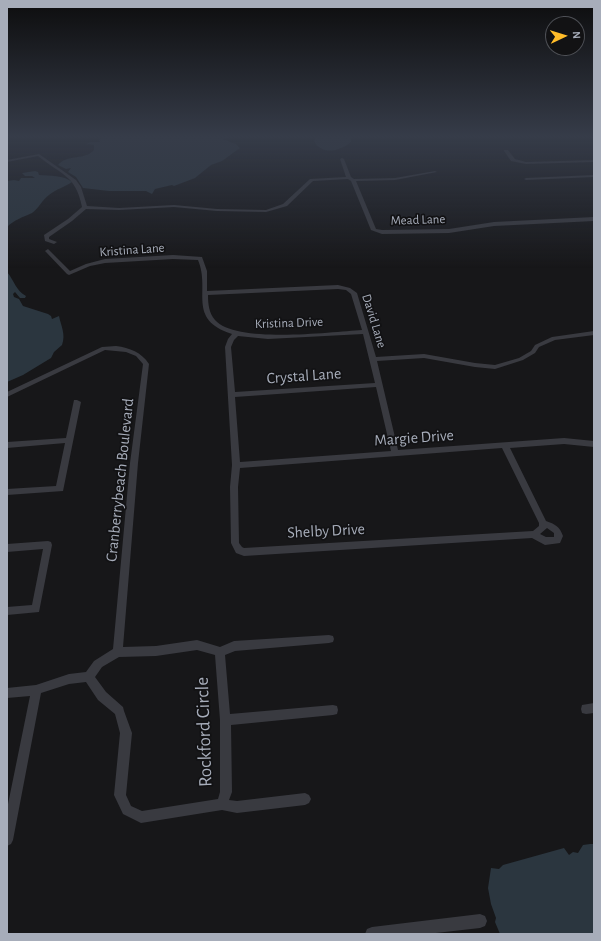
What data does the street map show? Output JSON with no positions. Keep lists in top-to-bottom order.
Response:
{
  "streets": {
    "street": [
      "Mead Lane",
      "Kristina Lane",
      "David Lane",
      "Kristina Drive",
      "Crystal Lane",
      "Margie Drive",
      "Cranberrybeach Boulevard",
      "Shelby Drive",
      "Rockford Circle"
    ]
  },
  "crossings": [
    ["Kristina Lane", "Kristina Drive"],
    ["David Lane", "Kristina Drive"],
    ["David Lane", "Crystal Lane"],
    ["David Lane", "Margie Drive"],
    ["Kristina Drive", "Shelby Drive"],
    ["Crystal Lane", "Shelby Drive"],
    ["Margie Drive", "Shelby Drive"]
  ],
  "north": "right"
}
